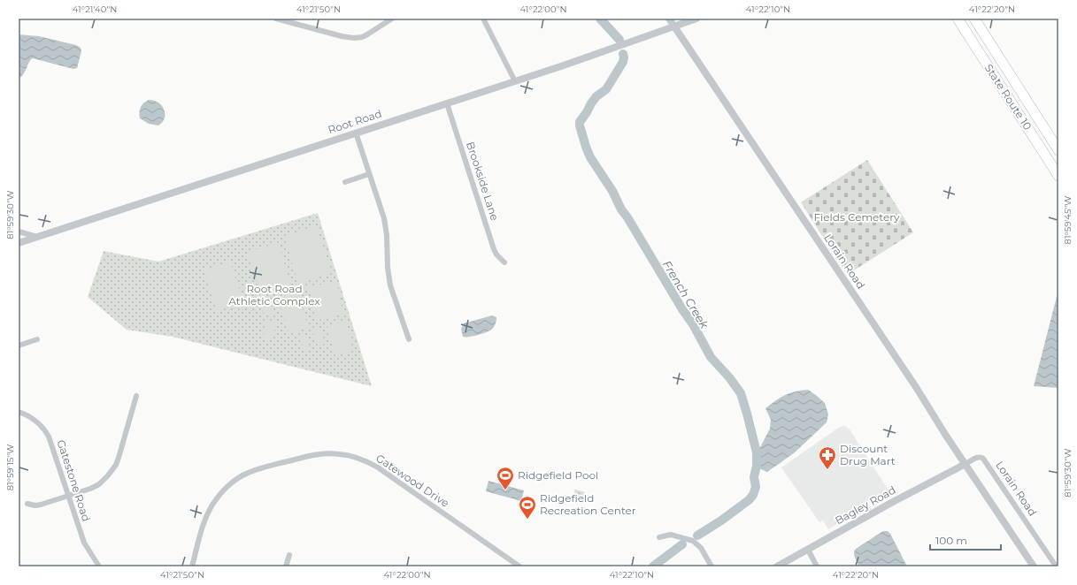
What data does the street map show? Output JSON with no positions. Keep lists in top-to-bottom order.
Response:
{
  "streets": {
    "highway": ["State Route 10"],
    "street": [
      "Root Road",
      "Brookside Lane",
      "Lorain Road",
      "Gatestone Road",
      "Gatewood Drive",
      "Bagley Road"
    ]
  },
  "crossings": [
    ["Root Road", "Brookside Lane"],
    ["Root Road", "Lorain Road"],
    ["Lorain Road", "Bagley Road"]
  ],
  "water": ["French Creek"],
  "parks": ["Fields Cemetery", "Root Road Athletic Complex"],
  "places": {
    "pharmacy": ["Discount Drug Mart"],
    "sports": ["Ridgefield Pool", "Ridgefield Recreation Center"]
  },
  "scale_bar": "100 m",
  "coordinates": [
    "41°21'40\"N",
    "41°21'50\"N",
    "41°22'00\"N",
    "41°22'10\"N",
    "41°22'20\"N",
    "81°59'30\"W",
    "81°59'45\"W",
    "81°59'15\"W"
  ]
}
